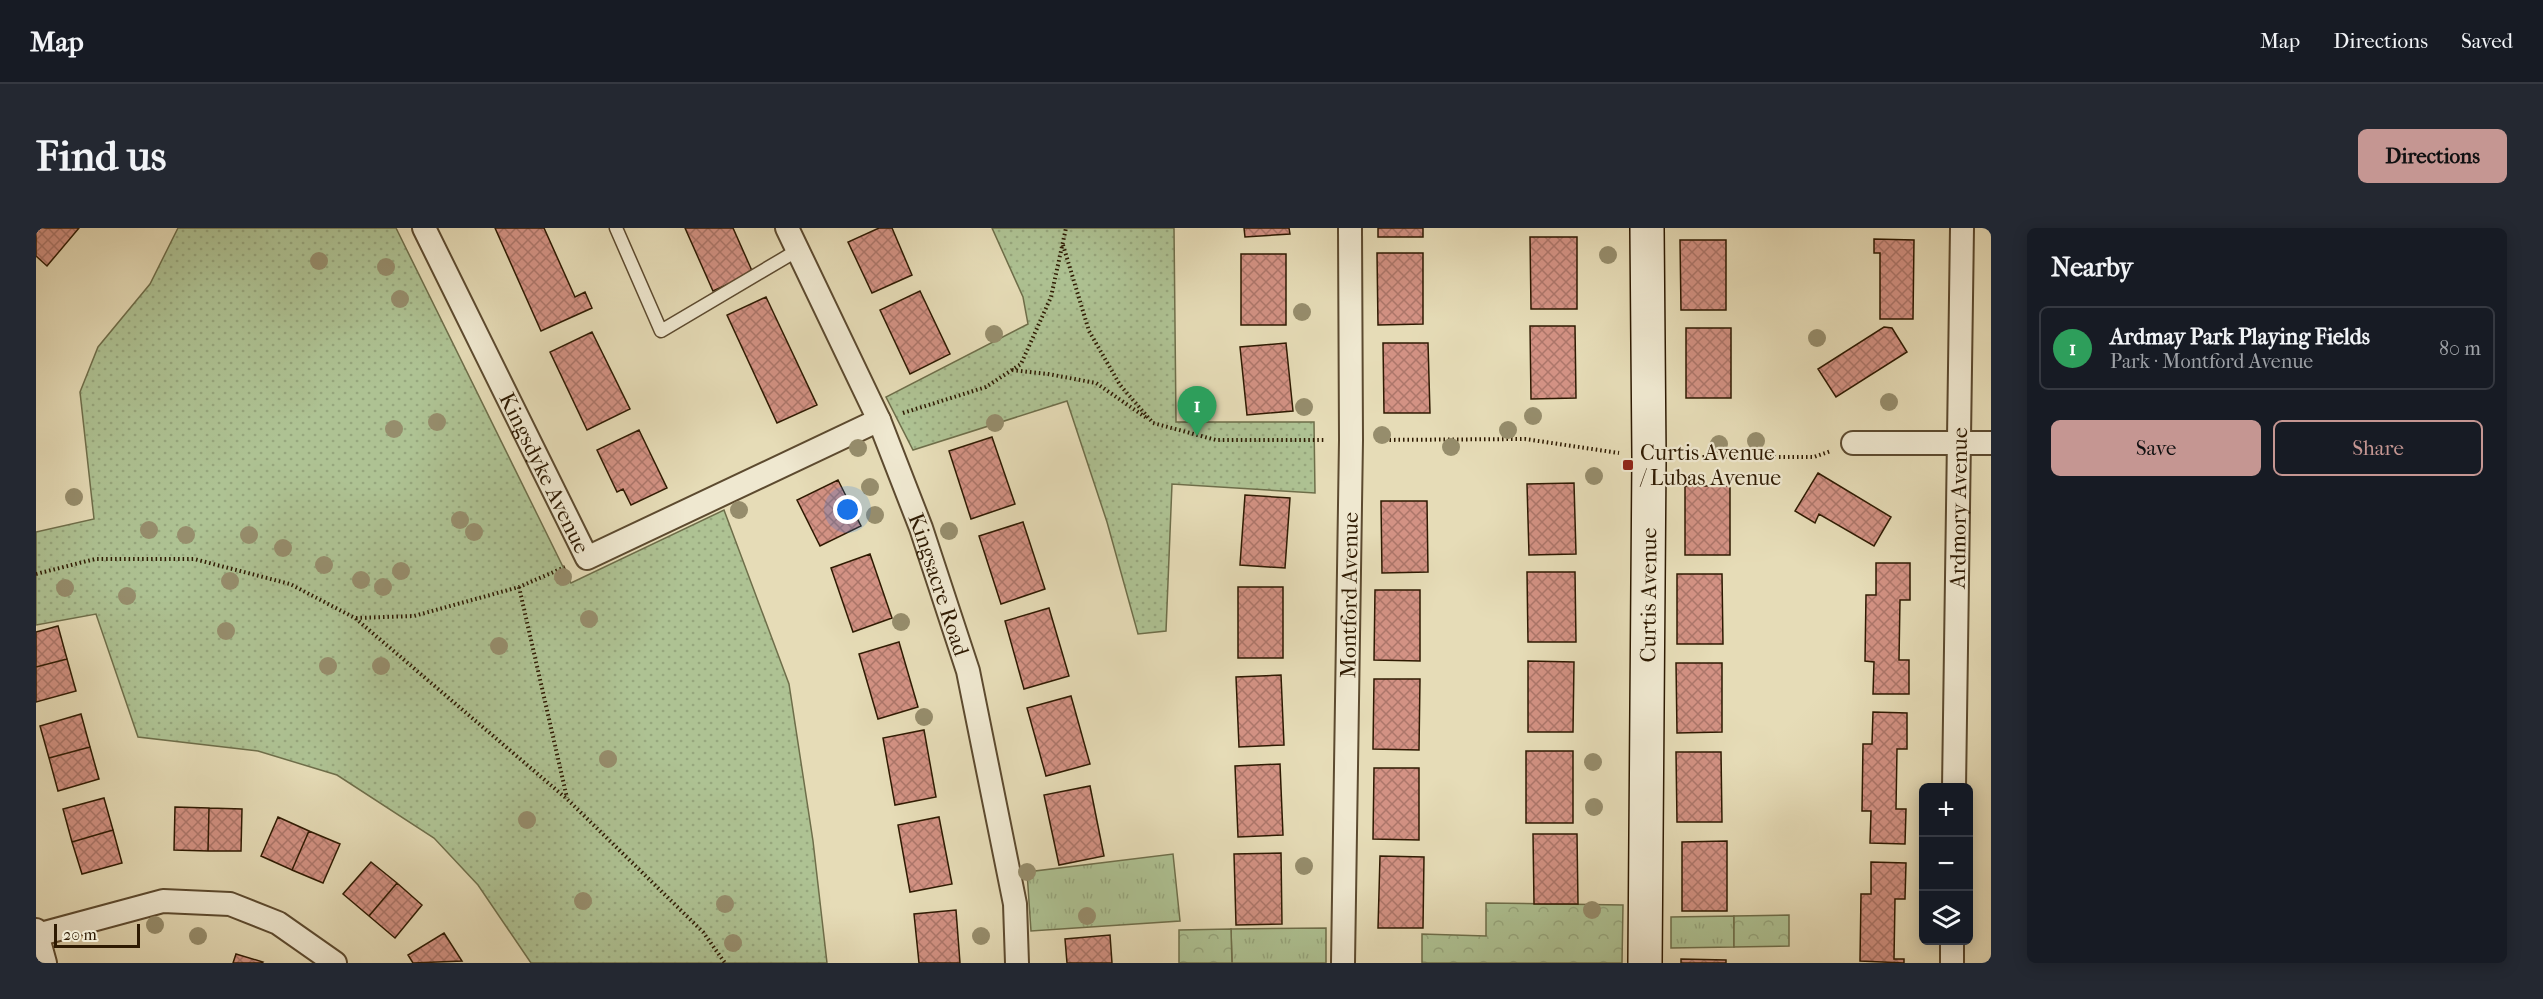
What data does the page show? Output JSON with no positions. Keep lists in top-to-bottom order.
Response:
{
  "streets": {
    "street": [
      "Kingsdyke Avenue",
      "Ardmory Avenue",
      "Kingsacre Road",
      "Curtis Avenue",
      "Montford Avenue"
    ]
  },
  "crossings": [
    ["Kingsdyke Avenue", "Kingsacre Road"]
  ],
  "places": {
    "transit": ["Curtis Avenue / Lubas Avenue"]
  },
  "scale_bar": "20 m",
  "page": {
    "header": "Map",
    "nav": ["Map", "Directions", "Saved"],
    "buttons": [
      "Directions",
      ["Save", "Share"]
    ],
    "title": "Find us",
    "heading": "Nearby",
    "list": [
      {
        "mark": "1",
        "name": "Ardmay Park Playing Fields",
        "note": "Park · Montford Avenue",
        "value": "80 m"
      }
    ],
    "pins": "1",
    "map_buttons": ["+", "−"],
    "scale": "20 m"
  }
}
